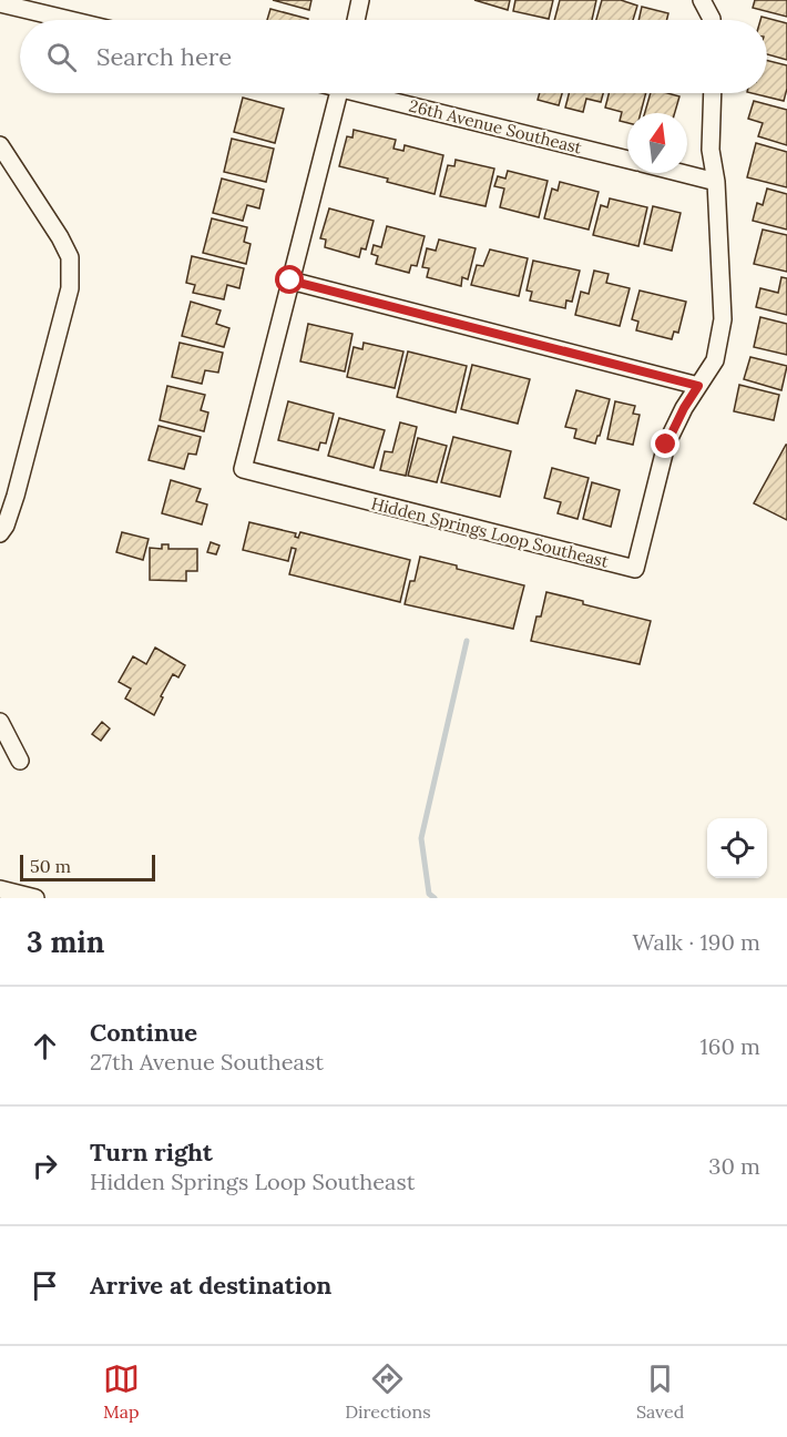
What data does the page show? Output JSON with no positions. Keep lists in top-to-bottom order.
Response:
{
  "streets": {
    "street": ["26th Avenue Southeast", "Hidden Springs Loop Southeast"]
  },
  "crossings": [
    ["26th Avenue Southeast", "Hidden Springs Loop Southeast"]
  ],
  "scale_bar": "50 m",
  "north": "top",
  "page": {
    "search": "Search here",
    "scale": "50 m",
    "heading": ["3 min", "Walk · 190 m"],
    "list": [
      ["Continue", "27th Avenue Southeast", "160 m"],
      ["Turn right", "Hidden Springs Loop Southeast", "30 m"],
      "Arrive at destination"
    ],
    "nav": ["Map", "Directions", "Saved"]
  }
}
